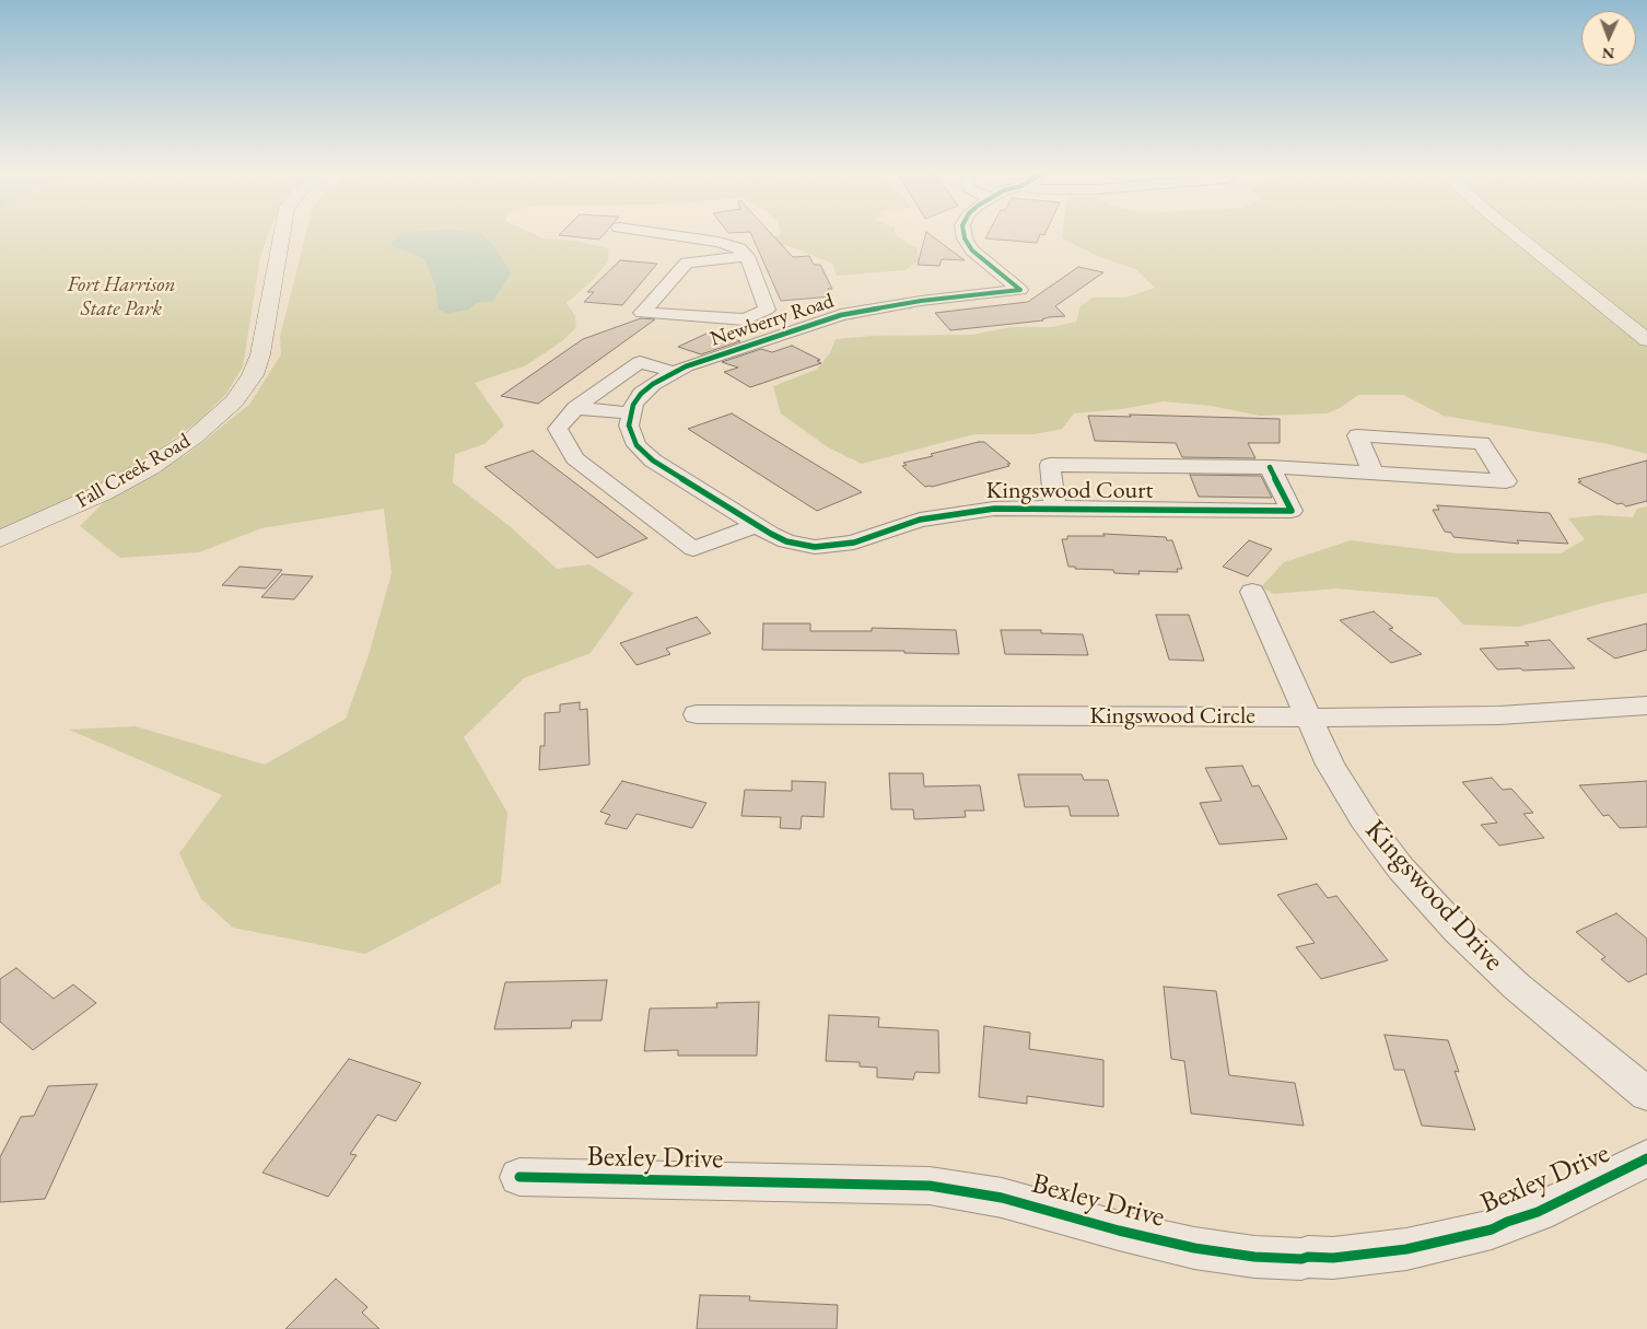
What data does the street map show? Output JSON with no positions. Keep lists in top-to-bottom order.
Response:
{
  "streets": {
    "main road": ["Fall Creek Road"],
    "street": [
      "Newberry Road",
      "Kingswood Court",
      "Kingswood Circle",
      "Kingswood Drive",
      "Bexley Drive"
    ]
  },
  "crossings": [
    ["Newberry Road", "Kingswood Court"],
    ["Kingswood Circle", "Kingswood Drive"]
  ],
  "parks": ["Fort Harrison State Park"],
  "north": "bottom"
}
